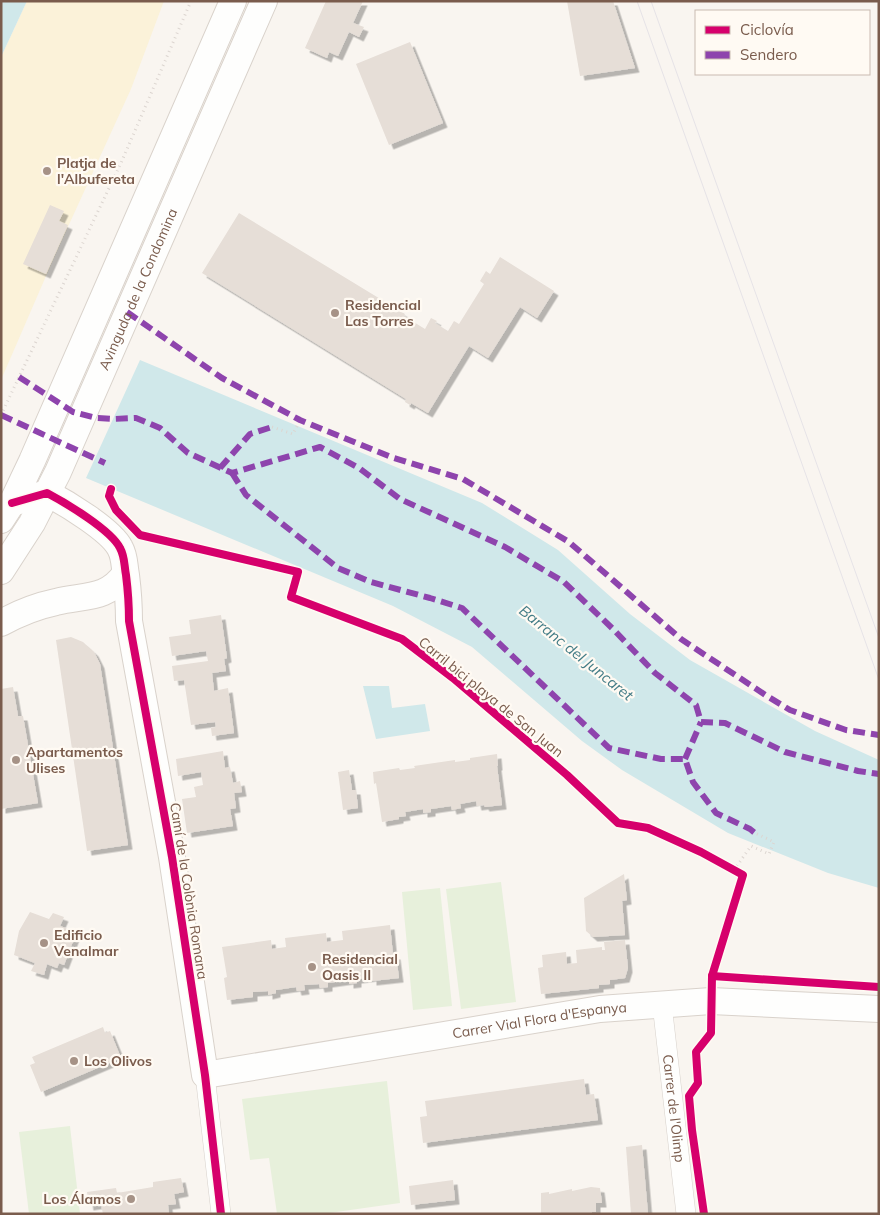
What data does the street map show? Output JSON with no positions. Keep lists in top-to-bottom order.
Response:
{
  "streets": {
    "street": [
      "Avinguda de la Condomina",
      "Camí de la Colònia Romana",
      "Carrer Vial Flora d'Espanya",
      "Carrer de l'Olimp"
    ],
    "cycle path": ["Carril bici playa de San Juan"]
  },
  "crossings": [
    ["Avinguda de la Condomina", "Camí de la Colònia Romana"],
    ["Camí de la Colònia Romana", "Carrer Vial Flora d'Espanya"],
    ["Carrer Vial Flora d'Espanya", "Carrer de l'Olimp"]
  ],
  "water": ["Barranc del Juncaret"],
  "places": [
    "Platja de l'Albufereta",
    "Residencial Las Torres",
    "Apartamentos Ulises",
    "Edificio Venalmar",
    "Residencial Oasis II",
    "Los Olivos",
    "Los Álamos"
  ],
  "legend": ["Ciclovía", "Sendero"]
}
